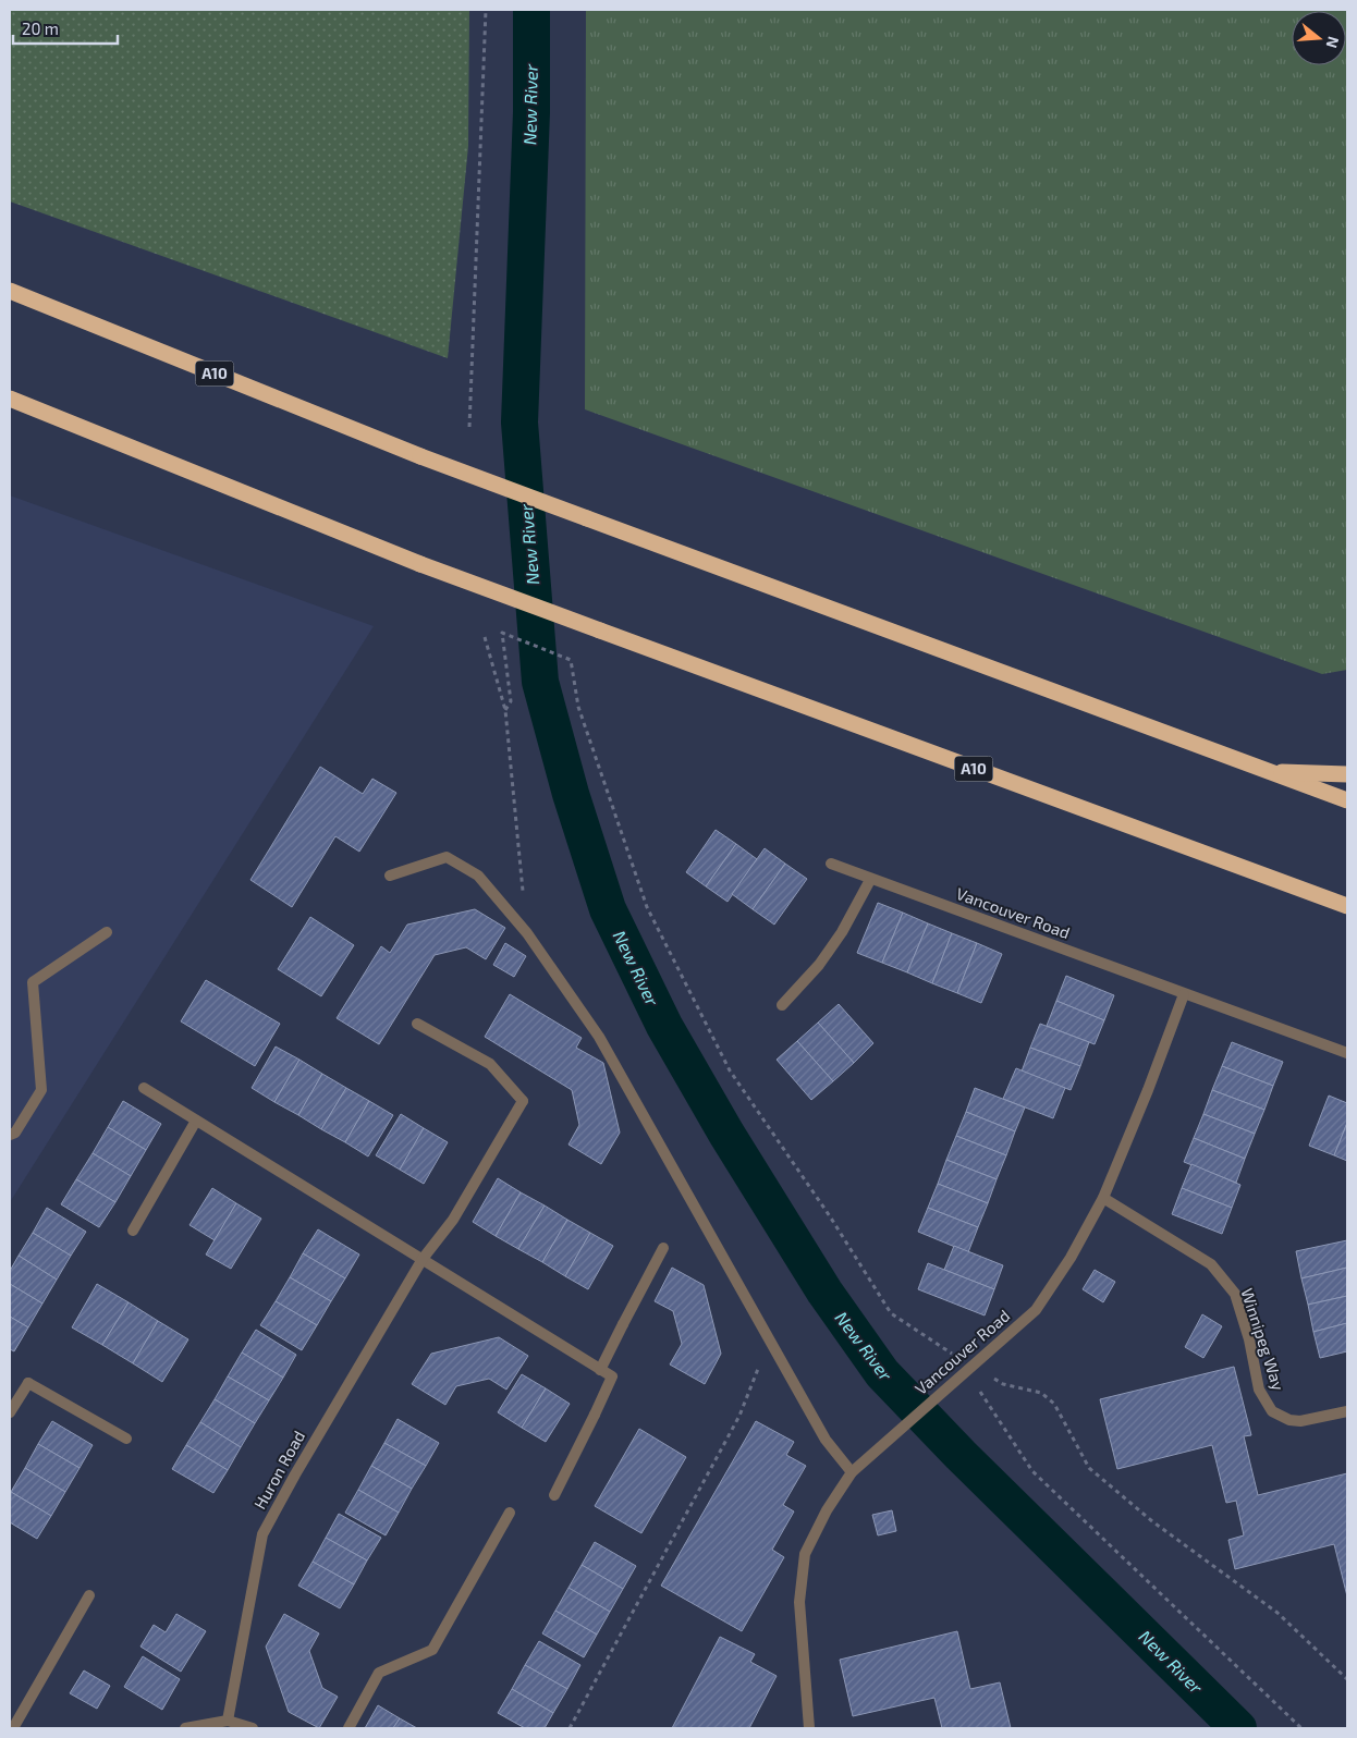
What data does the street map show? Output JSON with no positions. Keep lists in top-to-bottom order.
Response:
{
  "streets": {
    "highway": ["A10"],
    "street": ["Vancouver Road", "Winnipeg Way", "Huron Road"]
  },
  "crossings": [
    ["Vancouver Road", "Winnipeg Way"]
  ],
  "water": ["New River"],
  "scale_bar": "20 m",
  "north": "right"
}
